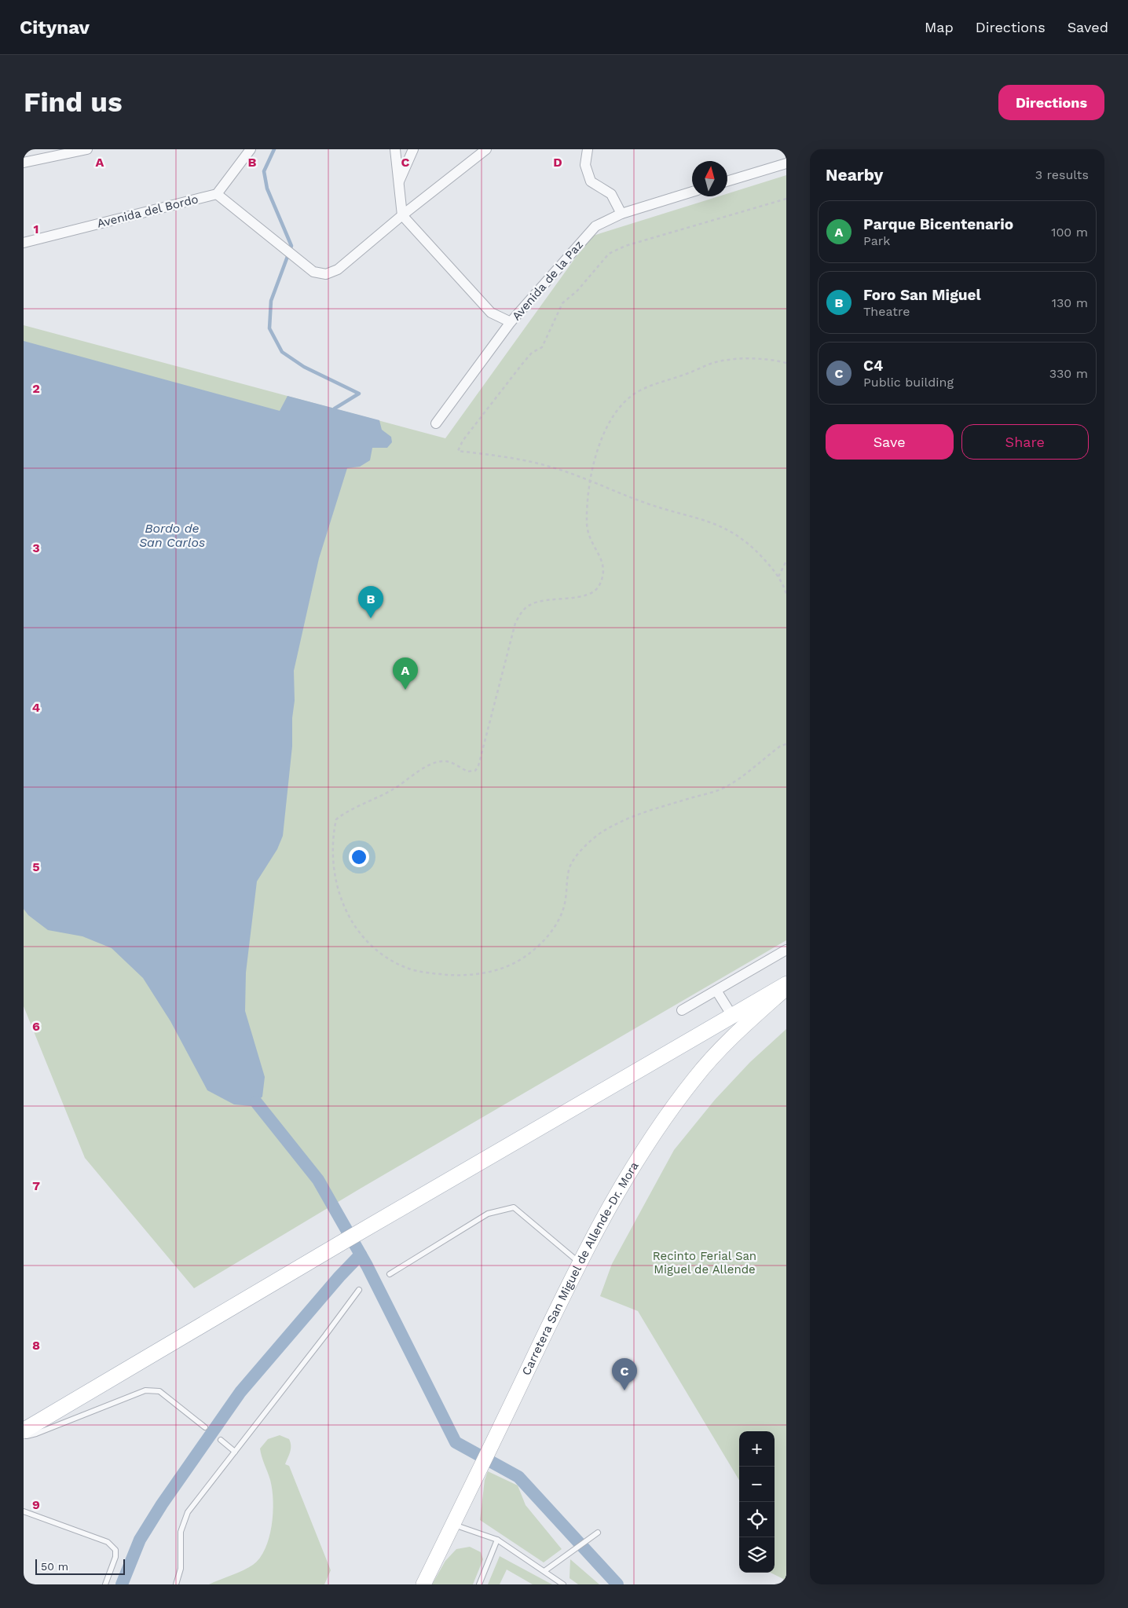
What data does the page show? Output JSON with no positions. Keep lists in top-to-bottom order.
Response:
{
  "streets": {
    "main road": ["Carretera San Miguel de Allende-Dr. Mora"],
    "street": ["Avenida del Bordo", "Avenida de la Paz"]
  },
  "water": ["Bordo de San Carlos"],
  "parks": ["Recinto Ferial San Miguel de Allende"],
  "scale_bar": "50 m",
  "north": "top",
  "page": {
    "header": "Citynav",
    "nav": ["Map", "Directions", "Saved"],
    "buttons": [
      "Directions",
      ["Save", "Share"]
    ],
    "title": "Find us",
    "heading": ["Nearby", "3 results"],
    "list": [
      {
        "mark": "A",
        "name": "Parque Bicentenario",
        "note": "Park",
        "value": "100 m"
      },
      {
        "mark": "B",
        "name": "Foro San Miguel",
        "note": "Theatre",
        "value": "130 m"
      },
      {
        "mark": "C",
        "name": "C4",
        "note": "Public building",
        "value": "330 m"
      }
    ],
    "pins": ["B", "A", "C"],
    "map_buttons": ["+", "−"],
    "scale": "50 m"
  },
  "grid": {
    "columns": [
      "A",
      "B",
      "C",
      "D"
    ],
    "rows": [
      "1",
      "2",
      "3",
      "4",
      "5",
      "6",
      "7",
      "8",
      "9"
    ]
  }
}
